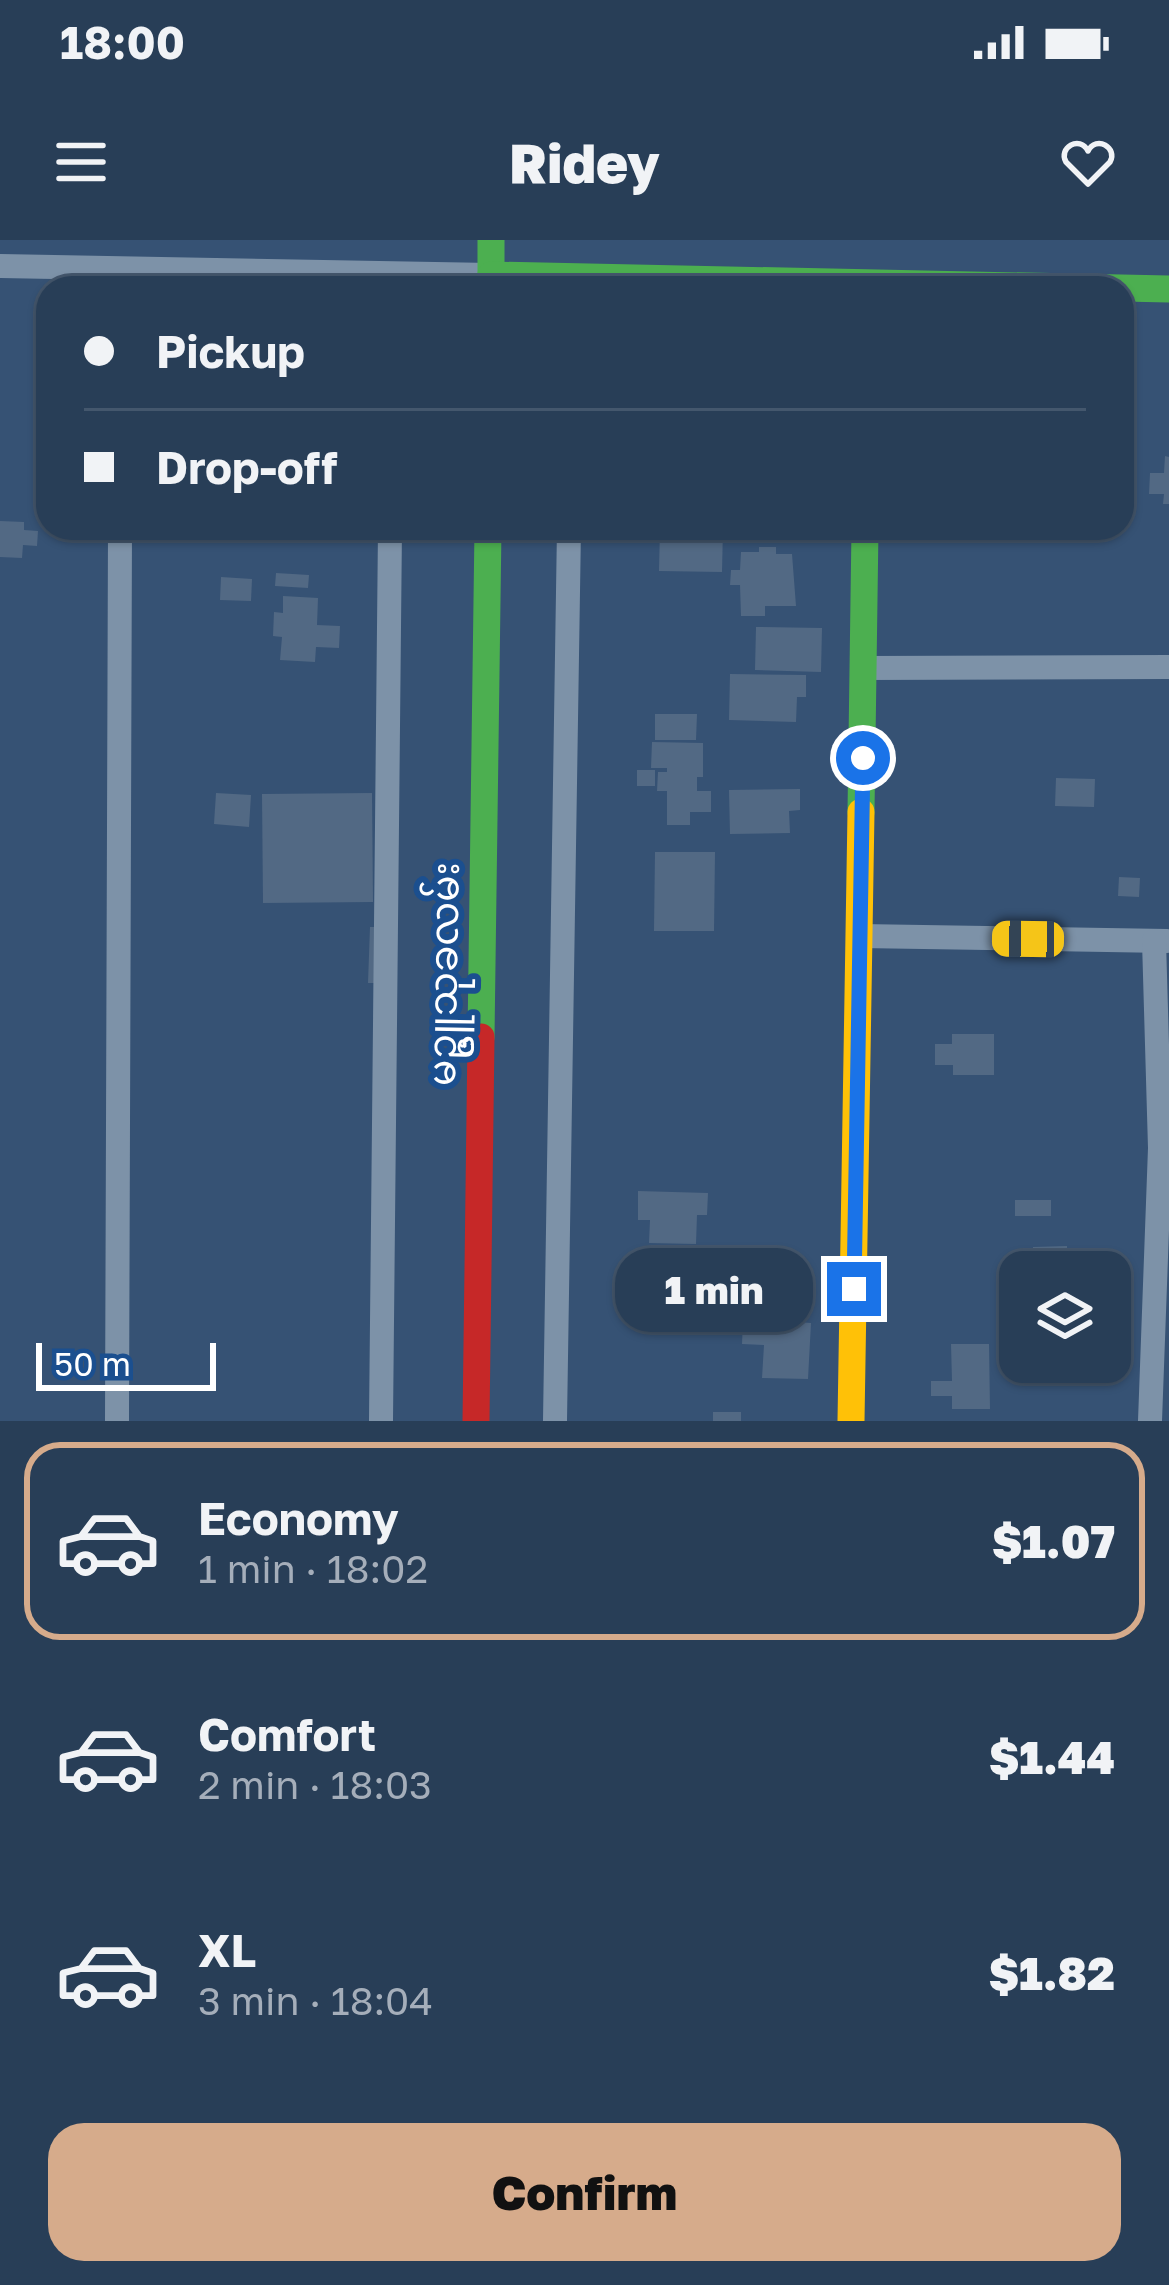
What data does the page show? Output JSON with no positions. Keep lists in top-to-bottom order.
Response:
{
  "streets": {
    "street": ["မဥ္ဇူသုခလမ်း"]
  },
  "scale_bar": "50 m",
  "page": {
    "status": "18:00",
    "header": "Ridey",
    "banner": ["Pickup", "Drop-off"],
    "bubble": "1 min",
    "scale": "50 m",
    "list": [
      {
        "name": "Economy",
        "note": "1 min · 18:02",
        "value": "$1.07"
      },
      {
        "name": "Comfort",
        "note": "2 min · 18:03",
        "value": "$1.44"
      },
      {
        "name": "XL",
        "note": "3 min · 18:04",
        "value": "$1.82"
      }
    ],
    "buttons": "Confirm"
  }
}
